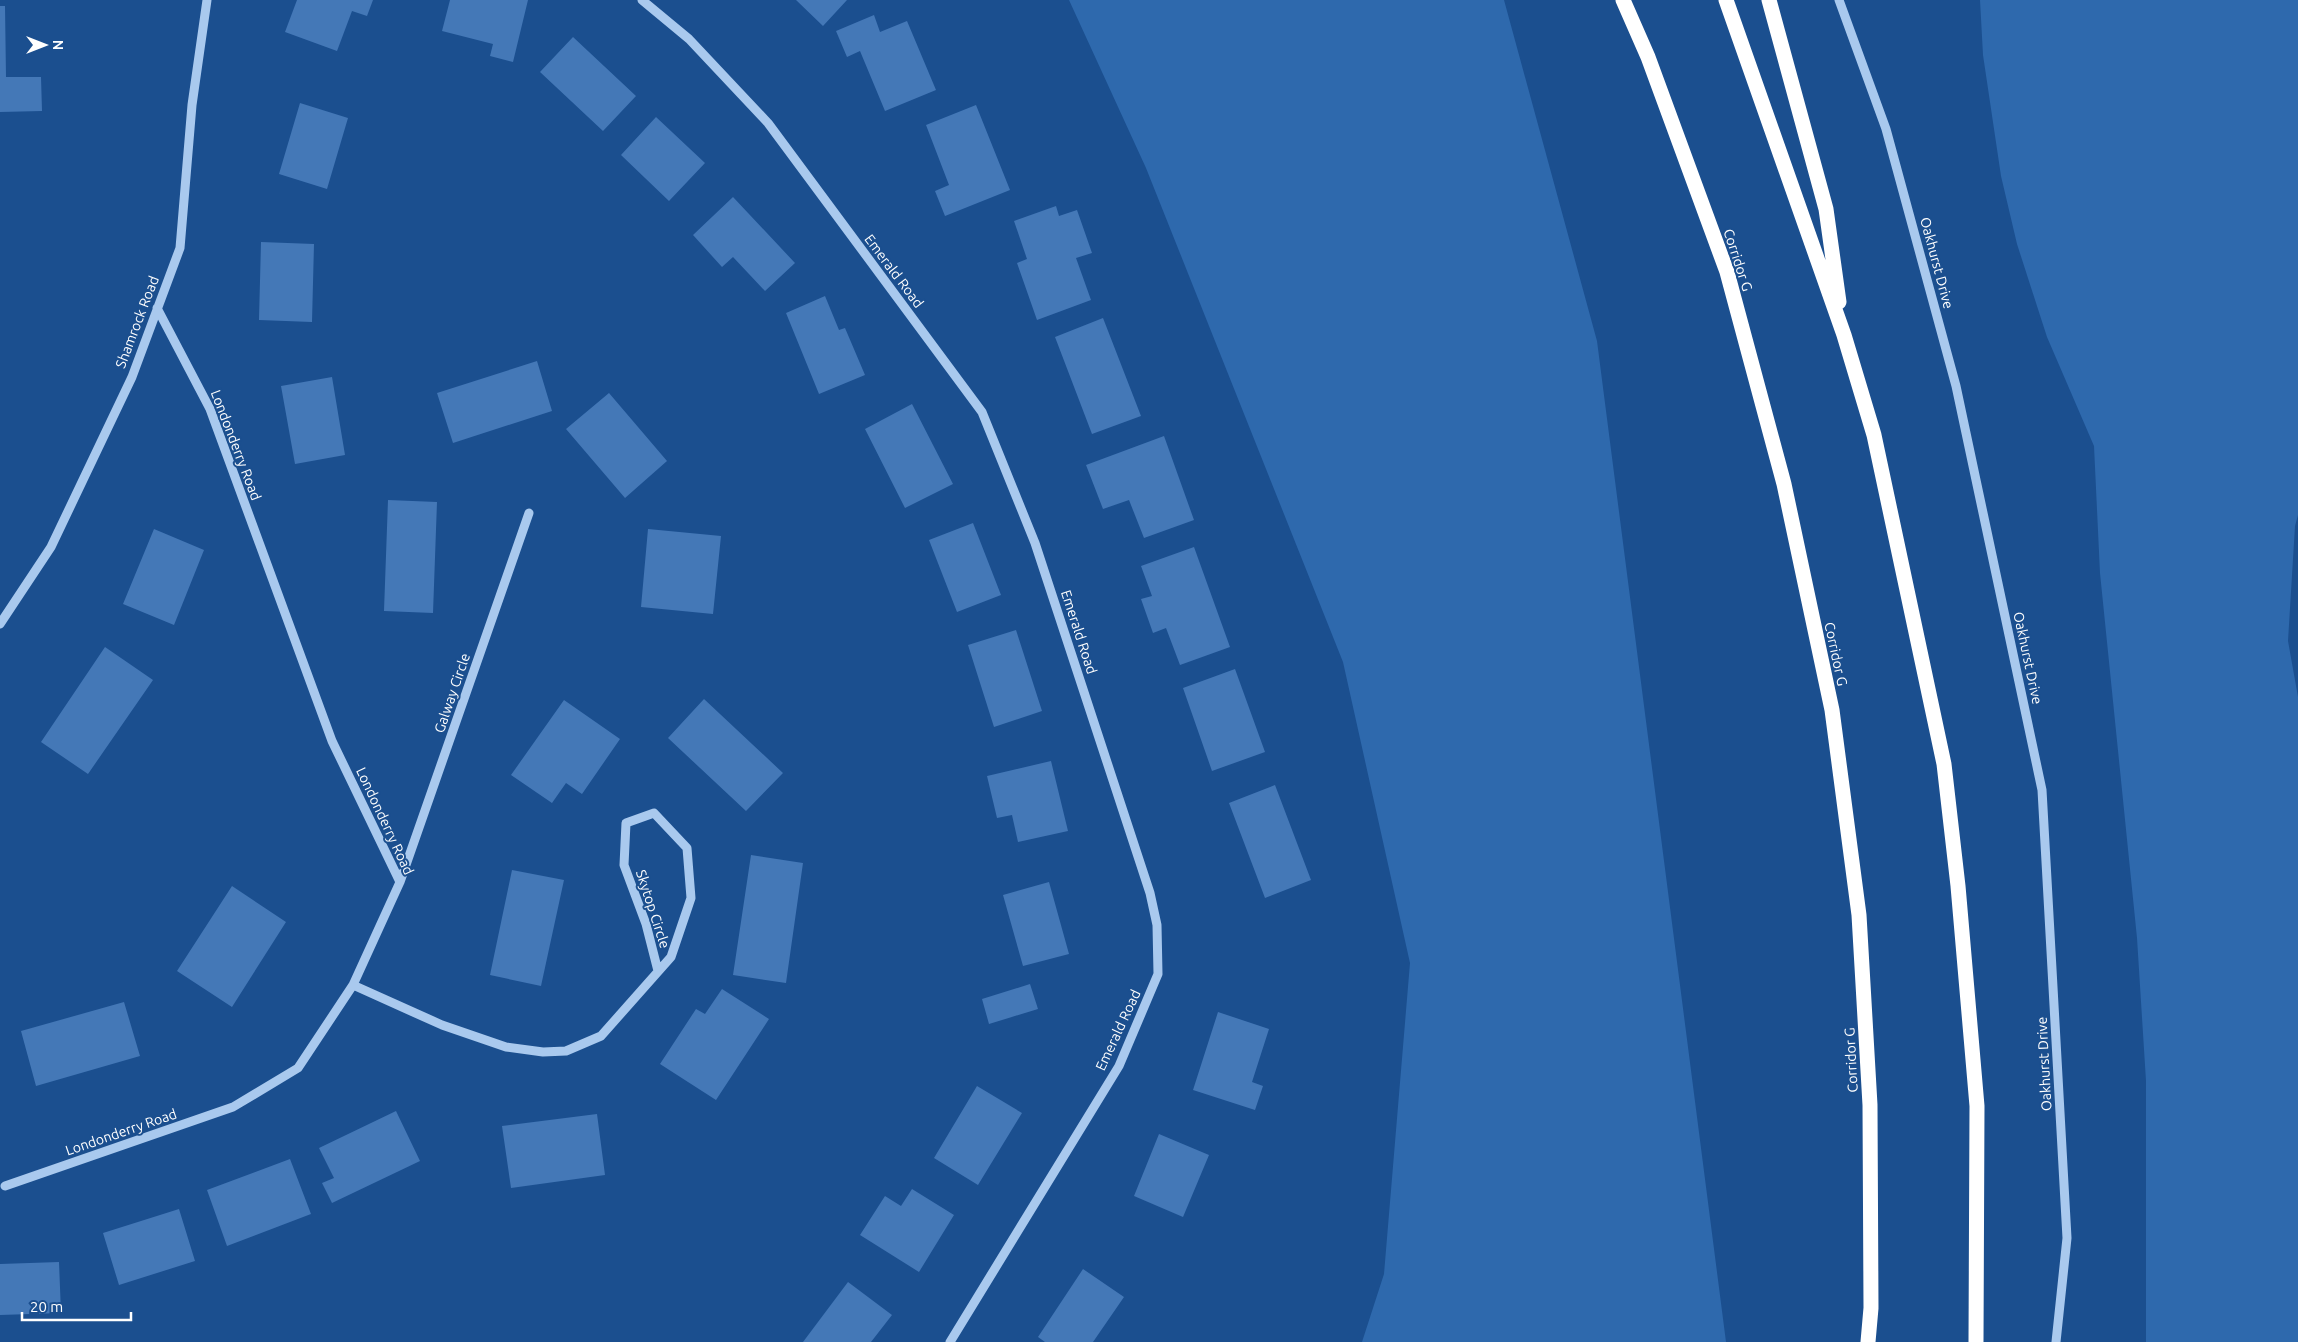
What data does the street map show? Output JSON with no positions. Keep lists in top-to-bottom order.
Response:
{
  "streets": {
    "highway": ["Corridor G"],
    "street": [
      "Oakhurst Drive",
      "Emerald Road",
      "Shamrock Road",
      "Londonderry Road",
      "Galway Circle",
      "Skytop Circle"
    ]
  },
  "crossings": [
    ["Shamrock Road", "Londonderry Road"],
    ["Londonderry Road", "Galway Circle"],
    ["Londonderry Road", "Skytop Circle"]
  ],
  "scale_bar": "20 m",
  "north": "right"
}
